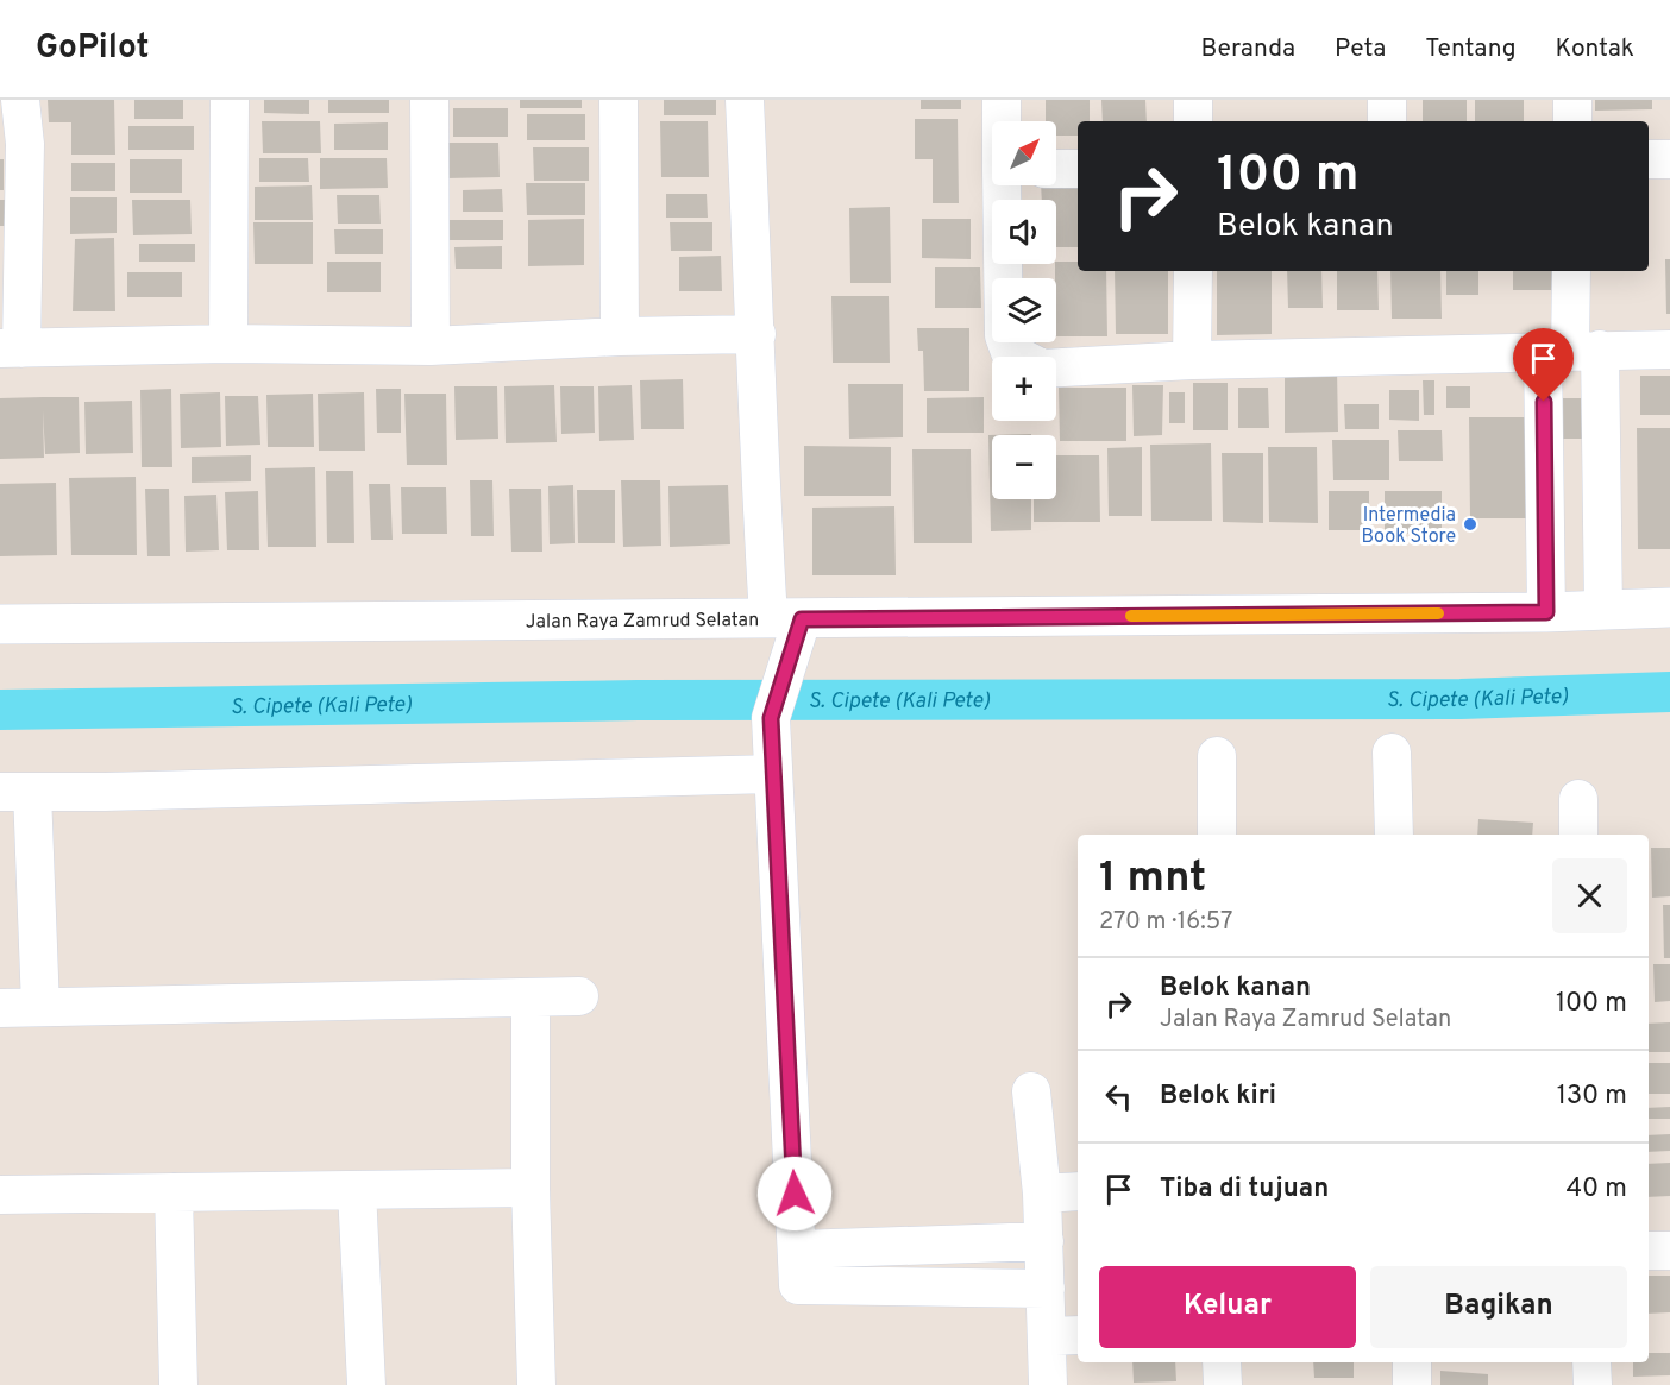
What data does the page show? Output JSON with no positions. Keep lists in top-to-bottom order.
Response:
{
  "streets": {
    "street": ["Jalan Raya Zamrud Selatan"]
  },
  "water": ["S. Cipete (Kali Pete)"],
  "places": ["Intermedia Book Store"],
  "north": "top right",
  "page": {
    "header": "GoPilot",
    "nav": [
      "Beranda",
      "Peta",
      "Tentang",
      "Kontak"
    ],
    "map_buttons": ["+", "−"],
    "turn": ["100 m", "Belok kanan"],
    "heading": ["1 mnt", "270 m · 16:57"],
    "list": [
      {
        "name": "Belok kanan",
        "note": "Jalan Raya Zamrud Selatan",
        "value": "100 m"
      },
      {
        "name": "Belok kiri",
        "value": "130 m"
      },
      {
        "name": "Tiba di tujuan",
        "value": "40 m"
      }
    ],
    "buttons": ["Keluar", "Bagikan"]
  }
}
